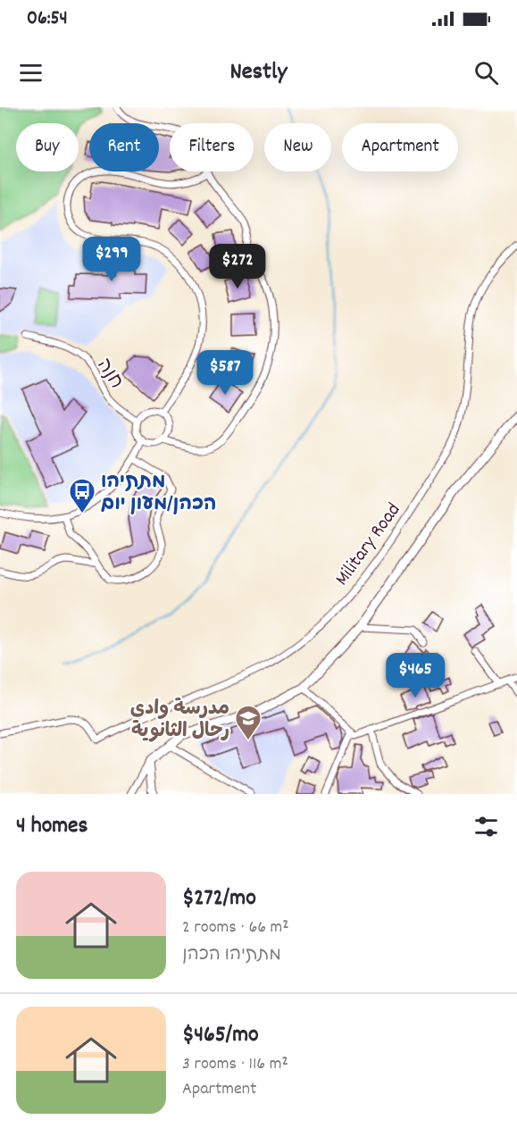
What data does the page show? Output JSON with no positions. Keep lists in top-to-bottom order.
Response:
{
  "streets": {
    "street": ["חנה", "Military Road"]
  },
  "places": {
    "bus stop": ["מתתיהו הכהן/מעון יום"],
    "school or university": ["مدرسة وادي رحال الثانوية"]
  },
  "page": {
    "status": "06:54",
    "header": "Nestly",
    "chip": [
      "Buy",
      "Rent",
      "Filters",
      "New",
      "Apartment"
    ],
    "price": [
      "$299",
      "$272",
      "$587",
      "$465"
    ],
    "heading": "4 homes",
    "list": [
      {
        "name": "$272/mo",
        "note": "2 rooms · 66 m² · מתתיהו הכהן"
      },
      {
        "name": "$465/mo",
        "note": "3 rooms · 116 m² · Apartment"
      }
    ]
  }
}
